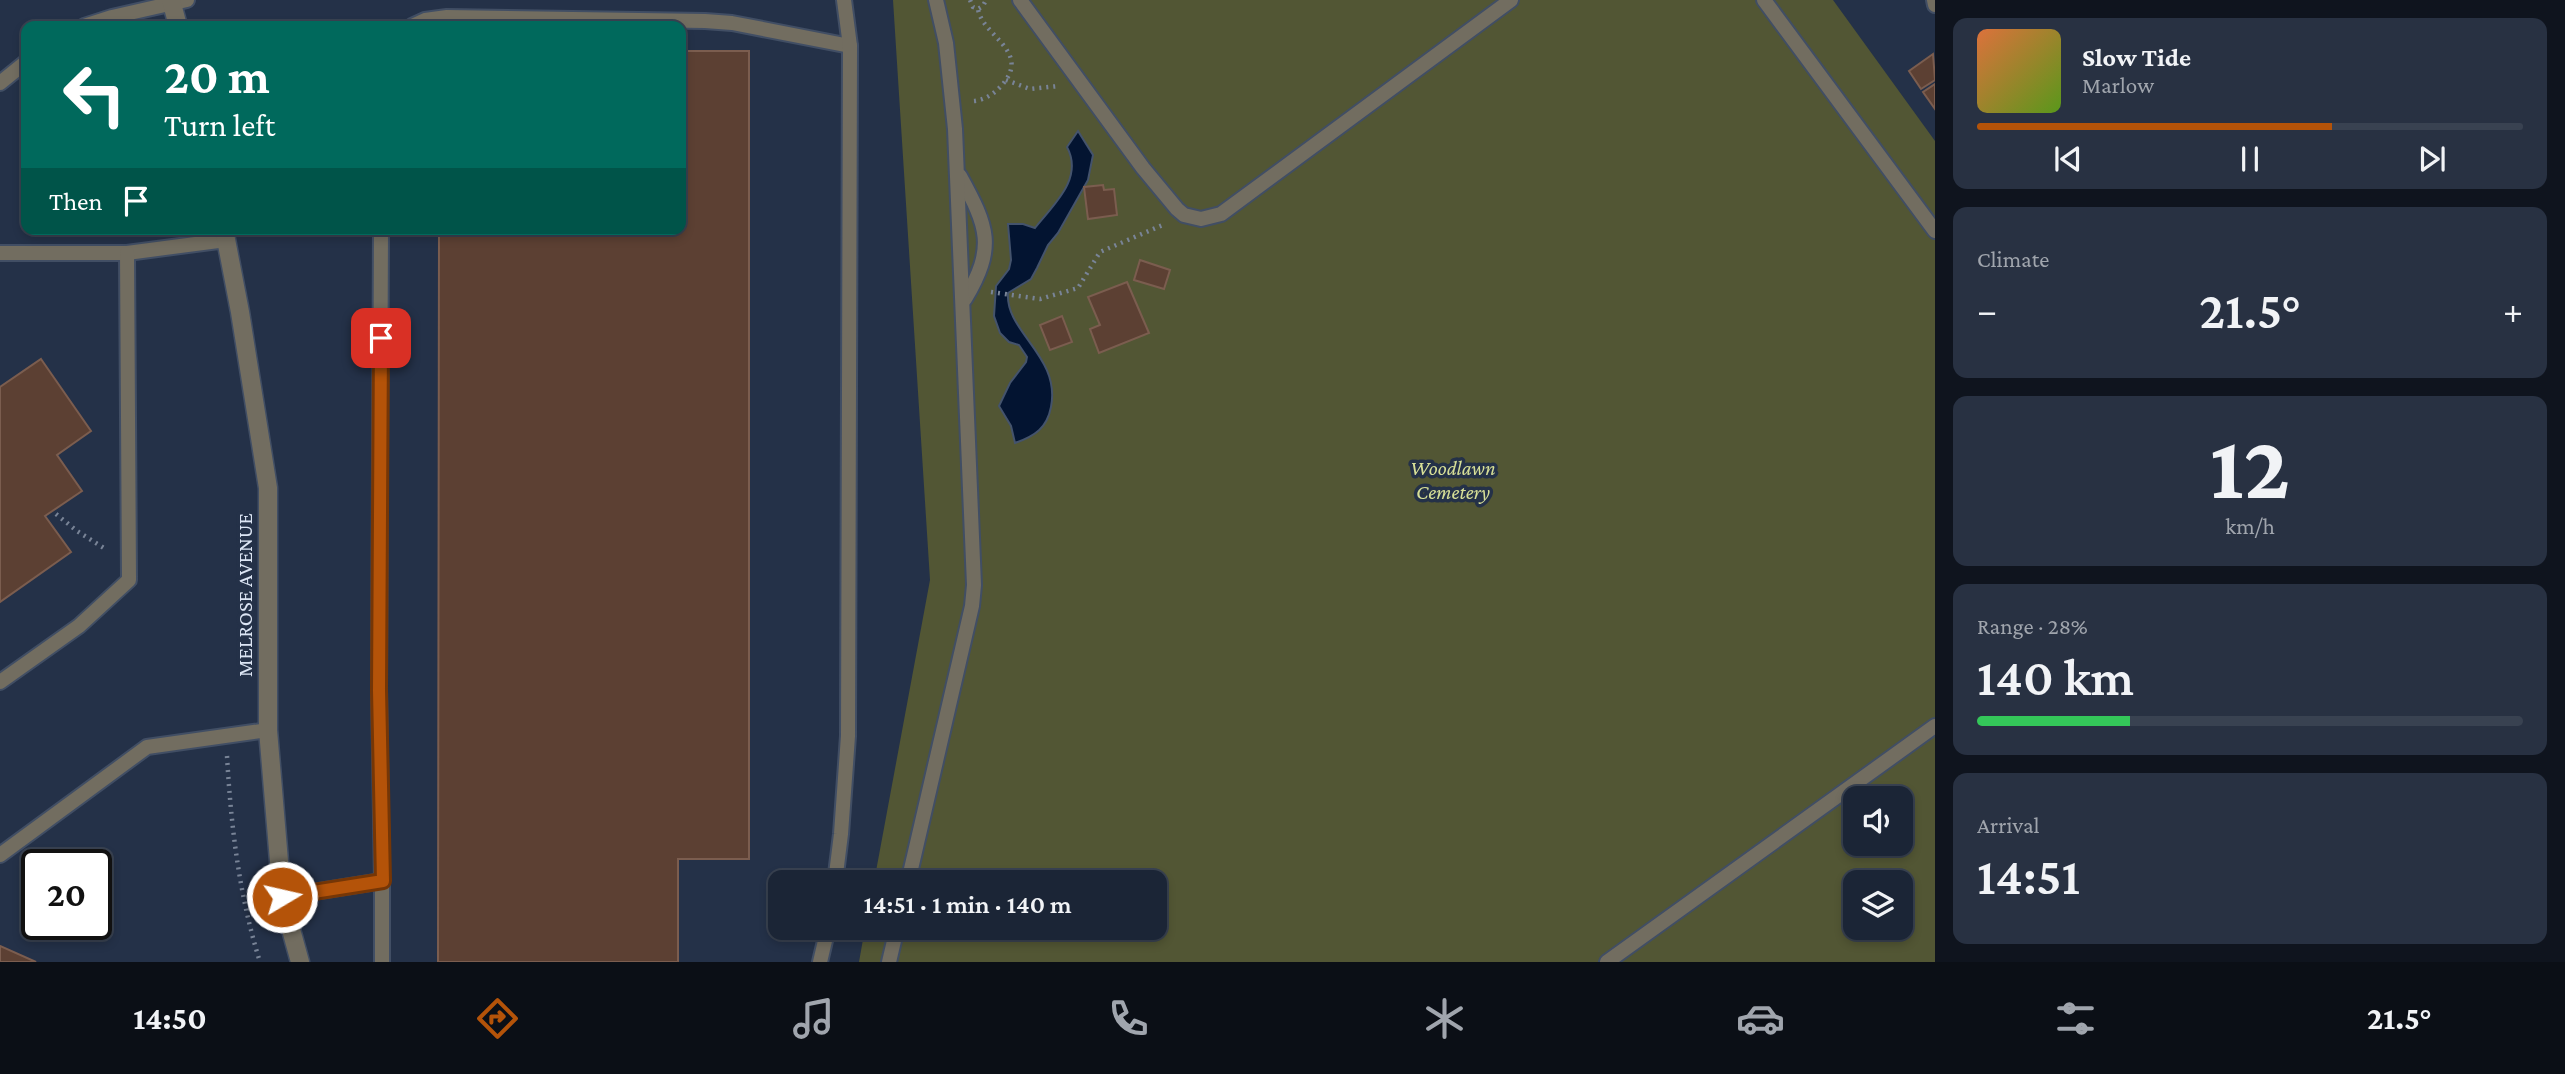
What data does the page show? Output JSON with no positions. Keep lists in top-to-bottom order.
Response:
{
  "streets": {
    "street": ["MELROSE AVENUE"]
  },
  "parks": ["Woodlawn Cemetery"],
  "page": {
    "turn": ["20 m", "Turn left"],
    "song": ["Slow Tide", "Marlow"],
    "then": "Then",
    "tile": [
      "Climate",
      ["12", "km/h"],
      ["Range · 28%", "140 km"],
      ["Arrival", "14:51"]
    ],
    "heat": ["−", "21.5°", "+"],
    "limit": "20",
    "trip": "14:51 · 1 min · 140 m",
    "tabs": ["14:50", "21.5°"]
  }
}
